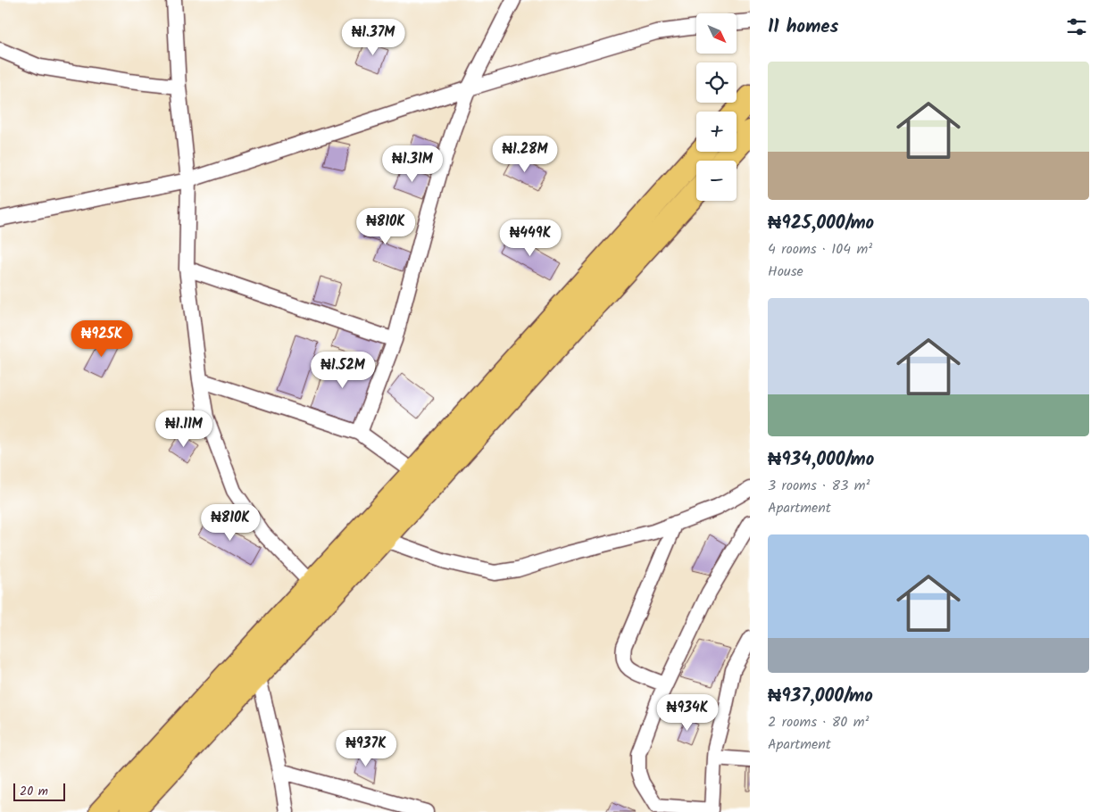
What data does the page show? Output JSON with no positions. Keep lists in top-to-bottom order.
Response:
{
  "scale_bar": "20 m",
  "north": "bottom right",
  "page": {
    "heading": "11 homes",
    "map_buttons": ["+", "−"],
    "price": [
      "₦1.37M",
      "₦1.28M",
      "₦1.31M",
      "₦810K",
      "₦449K",
      "₦925K",
      "₦1.52M",
      "₦1.11M",
      "₦810K",
      "₦934K",
      "₦937K"
    ],
    "list": [
      {
        "name": "₦925,000/mo",
        "note": "4 rooms · 104 m² · House"
      },
      {
        "name": "₦934,000/mo",
        "note": "3 rooms · 83 m² · Apartment"
      },
      {
        "name": "₦937,000/mo",
        "note": "2 rooms · 80 m² · Apartment"
      }
    ],
    "scale": "20 m"
  }
}
